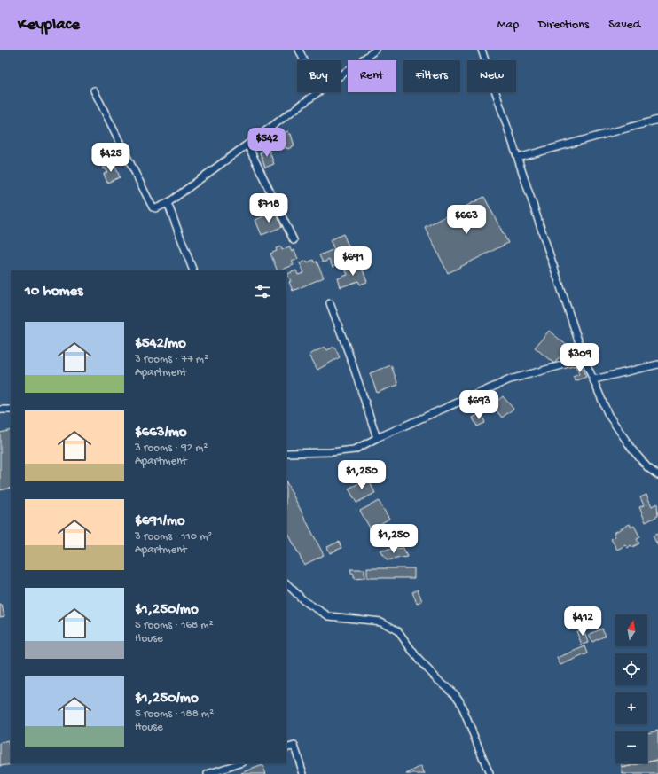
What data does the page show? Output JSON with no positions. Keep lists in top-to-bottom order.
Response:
{
  "north": "top",
  "page": {
    "header": "Keyplace",
    "nav": ["Map", "Directions", "Saved"],
    "chip": [
      "Buy",
      "Rent",
      "Filters",
      "New"
    ],
    "price": [
      "$542",
      "$425",
      "$718",
      "$663",
      "$691",
      "$309",
      "$693",
      "$1,250",
      "$1,250",
      "$412"
    ],
    "heading": "10 homes",
    "list": [
      {
        "name": "$542/mo",
        "note": "3 rooms · 77 m² · Apartment"
      },
      {
        "name": "$663/mo",
        "note": "3 rooms · 92 m² · Apartment"
      },
      {
        "name": "$691/mo",
        "note": "3 rooms · 110 m² · Apartment"
      },
      {
        "name": "$1,250/mo",
        "note": "5 rooms · 168 m² · House"
      },
      {
        "name": "$1,250/mo",
        "note": "5 rooms · 188 m² · House"
      }
    ],
    "map_buttons": ["+", "−"]
  }
}
